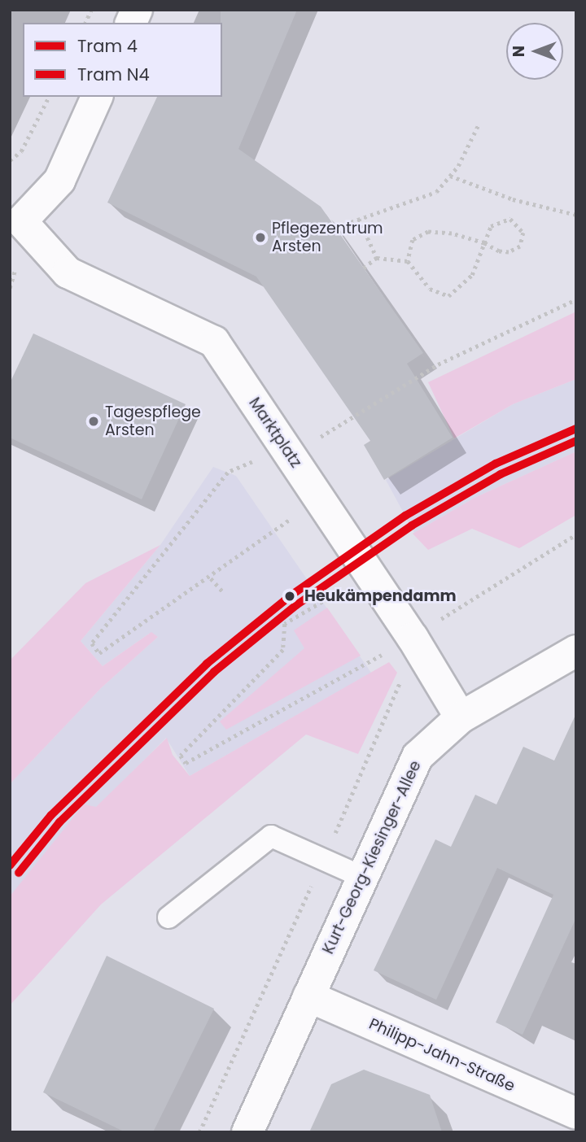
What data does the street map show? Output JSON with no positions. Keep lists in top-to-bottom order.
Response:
{
  "streets": {
    "street": ["Marktplatz", "Kurt-Georg-Kiesinger-Allee", "Philipp-Jahn-Straße"]
  },
  "crossings": [
    ["Marktplatz", "Kurt-Georg-Kiesinger-Allee"],
    ["Kurt-Georg-Kiesinger-Allee", "Philipp-Jahn-Straße"]
  ],
  "places": ["Pflegezentrum Arsten", "Tagespflege Arsten", "Heukämpendamm"],
  "lines": ["tram line 4", "tram line N4"],
  "legend": ["Tram 4", "Tram N4"],
  "north": "left"
}
